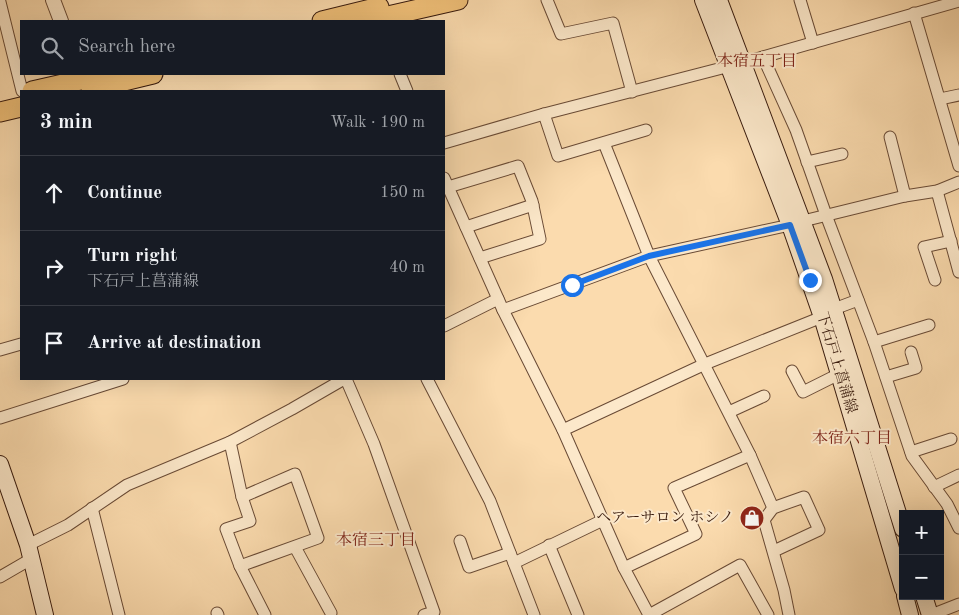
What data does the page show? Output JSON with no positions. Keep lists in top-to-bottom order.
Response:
{
  "streets": {
    "main road": ["下石戸上菖蒲線"]
  },
  "districts": ["本宿五丁目", "本宿六丁目", "本宿三丁目"],
  "places": {
    "shop": ["ヘアーサロン ホシノ"]
  },
  "page": {
    "search": "Search here",
    "heading": ["3 min", "Walk · 190 m"],
    "list": [
      ["Continue", "150 m"],
      ["Turn right", "下石戸上菖蒲線", "40 m"],
      "Arrive at destination"
    ],
    "map_buttons": ["+", "−"]
  }
}
